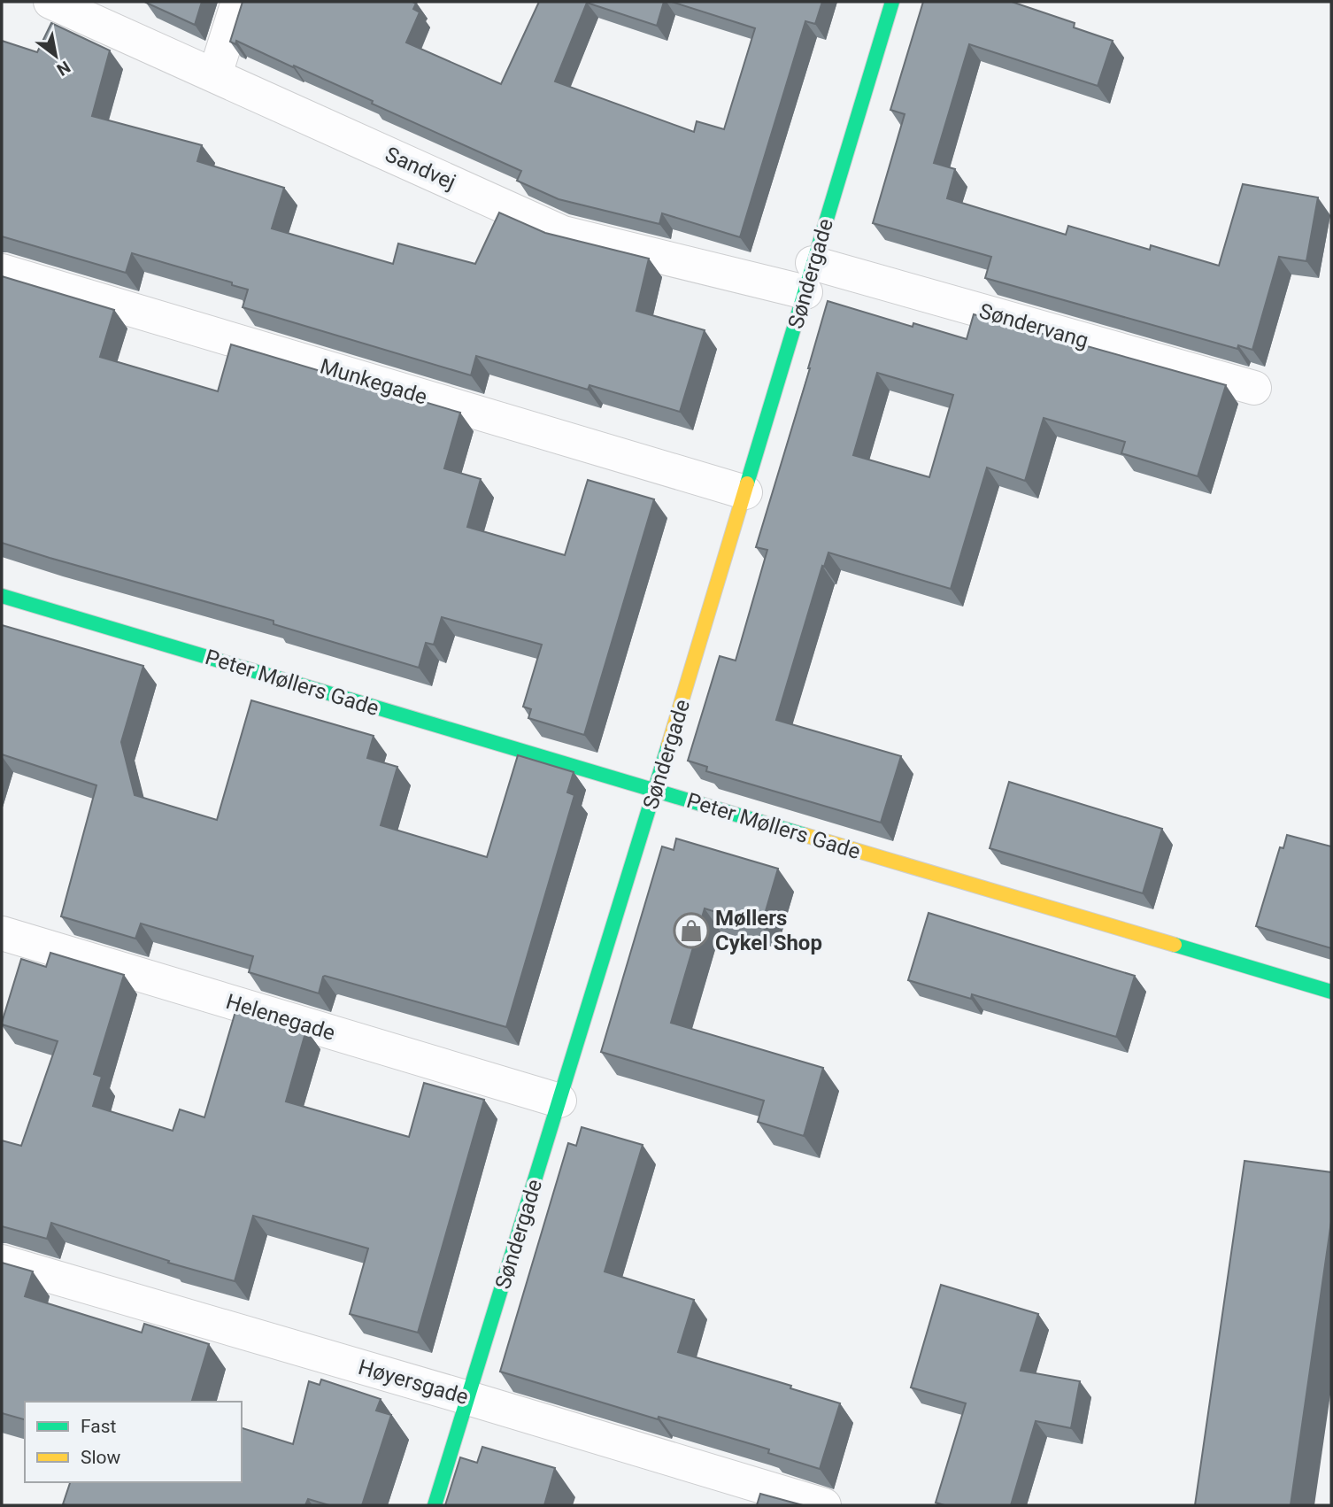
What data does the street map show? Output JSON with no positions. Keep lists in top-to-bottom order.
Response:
{
  "streets": {
    "street": [
      "Sandvej",
      "Søndergade",
      "Søndervang",
      "Munkegade",
      "Peter Møllers Gade",
      "Helenegade",
      "Høyersgade"
    ]
  },
  "crossings": [
    ["Sandvej", "Søndergade"],
    ["Sandvej", "Søndervang"],
    ["Søndergade", "Søndervang"],
    ["Søndergade", "Munkegade"],
    ["Søndergade", "Peter Møllers Gade"],
    ["Søndergade", "Helenegade"],
    ["Søndergade", "Høyersgade"]
  ],
  "places": {
    "shop": ["Møllers Cykel Shop"]
  },
  "legend": ["Fast", "Slow"],
  "north": "bottom right"
}
